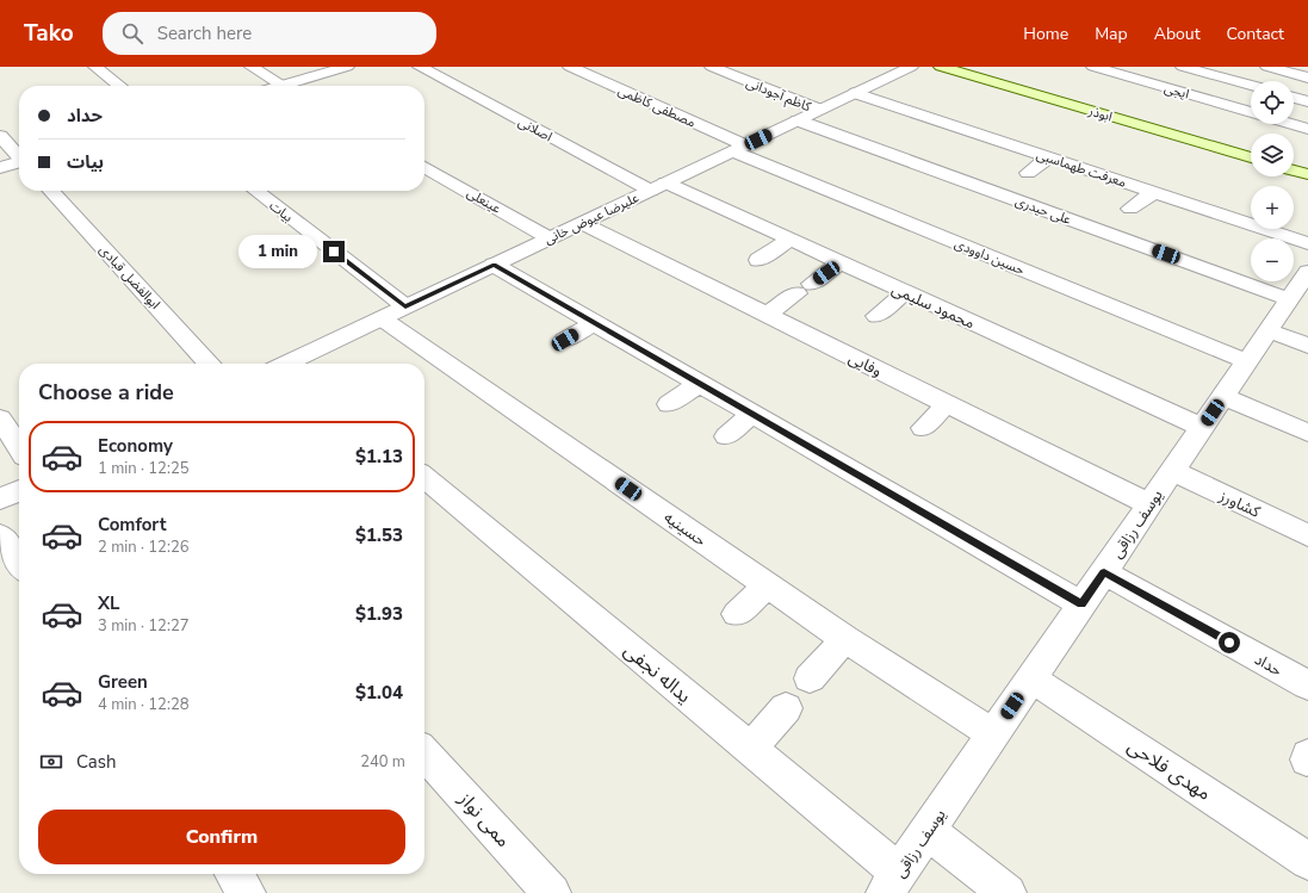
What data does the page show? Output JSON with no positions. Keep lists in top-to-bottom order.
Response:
{
  "streets": {
    "main road": ["ابوذر"],
    "street": [
      "ایجی",
      "کاظم آجودانی",
      "مصطفی کاظمی",
      "اصلانی",
      "معرفت طهماسبی",
      "عینعلی",
      "علی حیدری",
      "بیات",
      "علیرضا عیوض خانی",
      "حسین داوودی",
      "ابوالفضل قبادی",
      "محمود سلیمی",
      "وفایی",
      "کشاورز",
      "یوسف رزاقی",
      "حسینیه",
      "حداد",
      "یداله نجفی",
      "مهدی فلاحی",
      "ممی نواز"
    ]
  },
  "crossings": [
    ["کاظم آجودانی", "علیرضا عیوض خانی"],
    ["مصطفی کاظمی", "علیرضا عیوض خانی"],
    ["مصطفی کاظمی", "حسین داوودی"],
    ["اصلانی", "علیرضا عیوض خانی"],
    ["اصلانی", "محمود سلیمی"],
    ["معرفت طهماسبی", "علیرضا عیوض خانی"],
    ["عینعلی", "علیرضا عیوض خانی"],
    ["علی حیدری", "علیرضا عیوض خانی"],
    ["علی حیدری", "یوسف رزاقی"],
    ["بیات", "علیرضا عیوض خانی"],
    ["بیات", "حسینیه"],
    ["علیرضا عیوض خانی", "حسین داوودی"],
    ["علیرضا عیوض خانی", "محمود سلیمی"],
    ["علیرضا عیوض خانی", "وفایی"],
    ["علیرضا عیوض خانی", "حسینیه"],
    ["حسین داوودی", "یوسف رزاقی"],
    ["محمود سلیمی", "یوسف رزاقی"],
    ["وفایی", "یوسف رزاقی"],
    ["کشاورز", "یوسف رزاقی"],
    ["یوسف رزاقی", "حسینیه"],
    ["یوسف رزاقی", "حداد"],
    ["یوسف رزاقی", "یداله نجفی"],
    ["یوسف رزاقی", "مهدی فلاحی"]
  ],
  "page": {
    "header": "Tako",
    "search": "Search here",
    "nav": [
      "Home",
      "Map",
      "About",
      "Contact"
    ],
    "map_buttons": ["+", "−"],
    "banner": ["حداد", "بیات"],
    "bubble": "1 min",
    "heading": "Choose a ride",
    "list": [
      {
        "name": "Economy",
        "note": "1 min · 12:25",
        "value": "$1.13"
      },
      {
        "name": "Comfort",
        "note": "2 min · 12:26",
        "value": "$1.53"
      },
      {
        "name": "XL",
        "note": "3 min · 12:27",
        "value": "$1.93"
      },
      {
        "name": "Green",
        "note": "4 min · 12:28",
        "value": "$1.04"
      }
    ],
    "pay": ["Cash", "240 m"],
    "buttons": "Confirm"
  }
}
